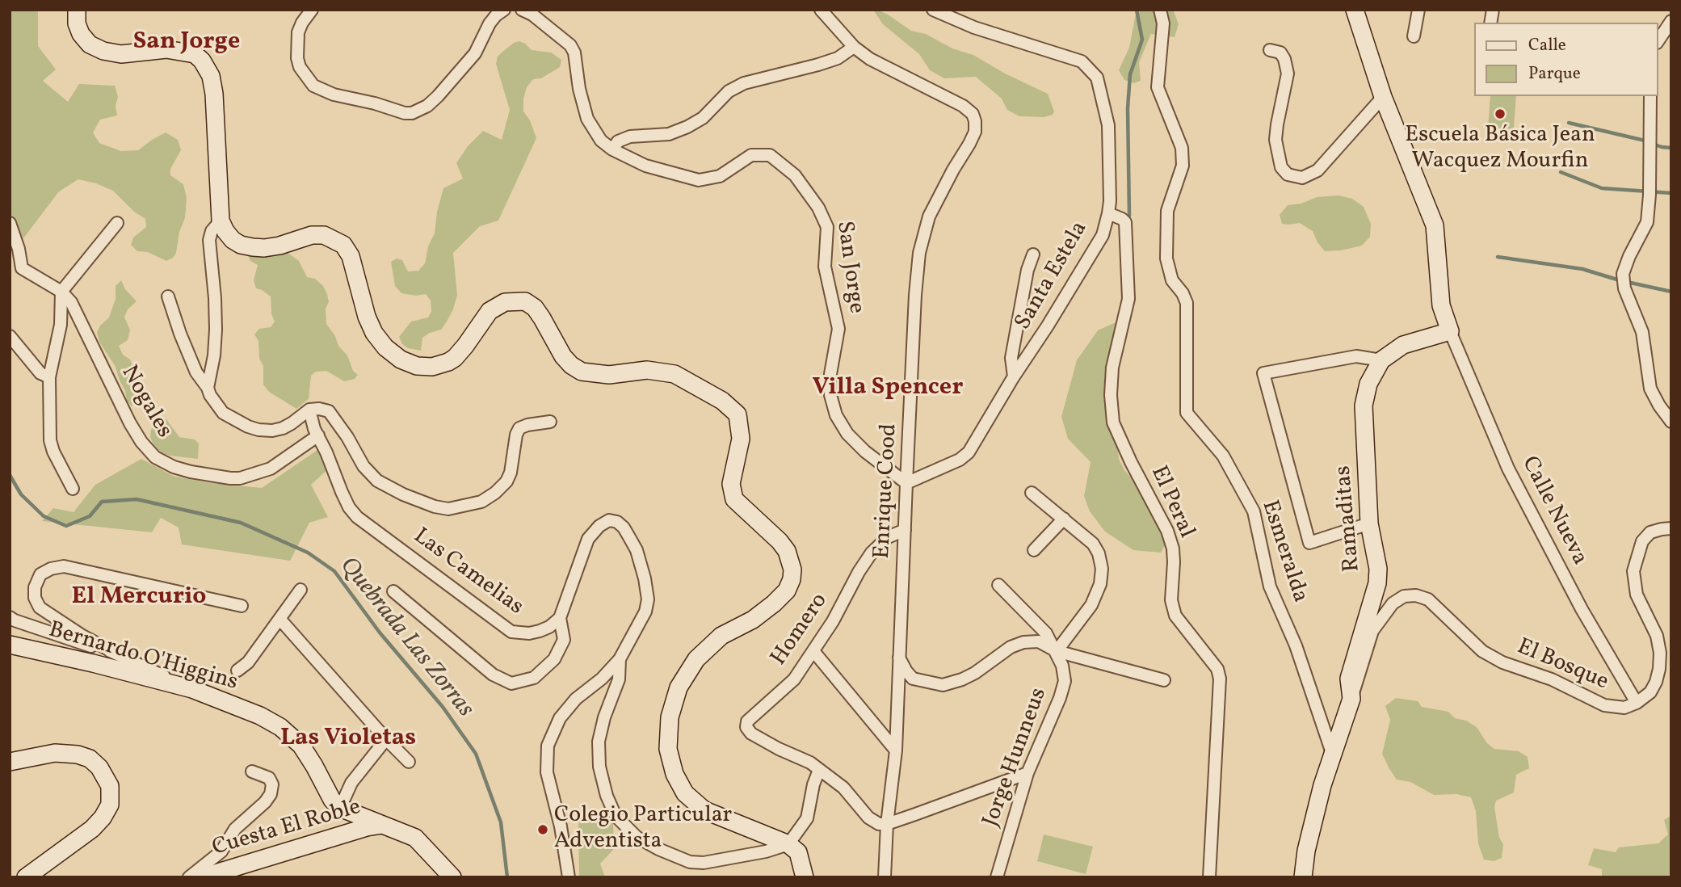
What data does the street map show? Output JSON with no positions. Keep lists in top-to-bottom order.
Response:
{
  "streets": {
    "street": [
      "San Jorge",
      "Santa Estela",
      "Nogales",
      "Enrique Cood",
      "El Peral",
      "Calle Nueva",
      "Ramaditas",
      "Esmeralda",
      "Las Camelias",
      "Homero",
      "Bernardo O'Higgins",
      "El Bosque",
      "Jorge Hunneus",
      "Cuesta El Roble"
    ]
  },
  "crossings": [
    ["San Jorge", "Santa Estela"],
    ["San Jorge", "Enrique Cood"],
    ["Santa Estela", "Enrique Cood"],
    ["Santa Estela", "El Peral"],
    ["Nogales", "Las Camelias"],
    ["Enrique Cood", "Homero"],
    ["Calle Nueva", "Ramaditas"],
    ["Calle Nueva", "El Bosque"],
    ["Ramaditas", "Esmeralda"],
    ["Ramaditas", "El Bosque"]
  ],
  "districts": [
    "San Jorge",
    "Villa Spencer",
    "El Mercurio",
    "Las Violetas"
  ],
  "water": ["Quebrada Las Zorras"],
  "places": ["Escuela Básica Jean Wacquez Mourfin", "Colegio Particular Adventista"],
  "legend": ["Calle", "Parque"]
}
